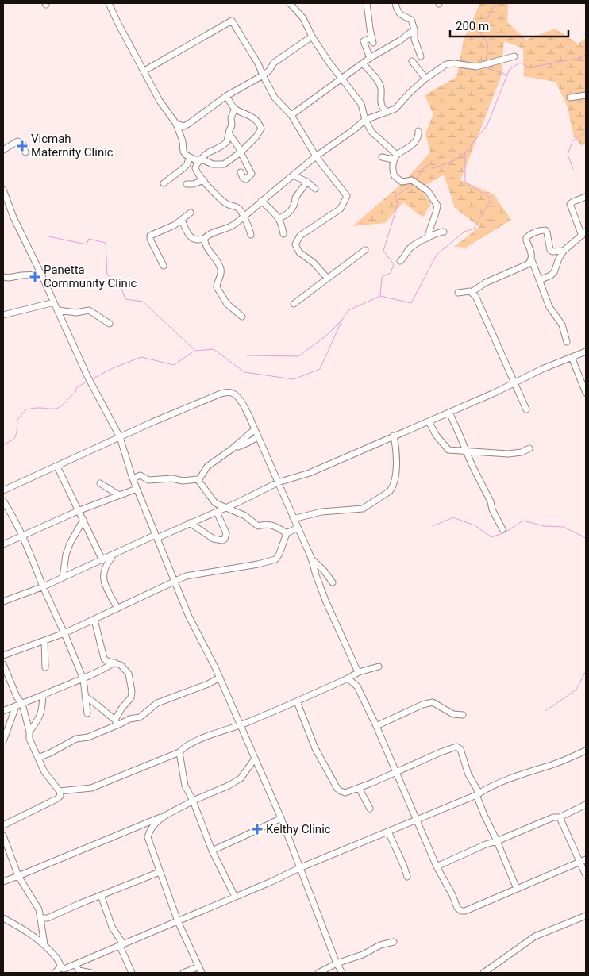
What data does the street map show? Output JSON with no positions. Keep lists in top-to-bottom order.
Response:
{
  "places": {
    "health": ["Vicmah Maternity Clinic", "Panetta Community Clinic", "Kelthy Clinic"]
  },
  "scale_bar": "200 m"
}
